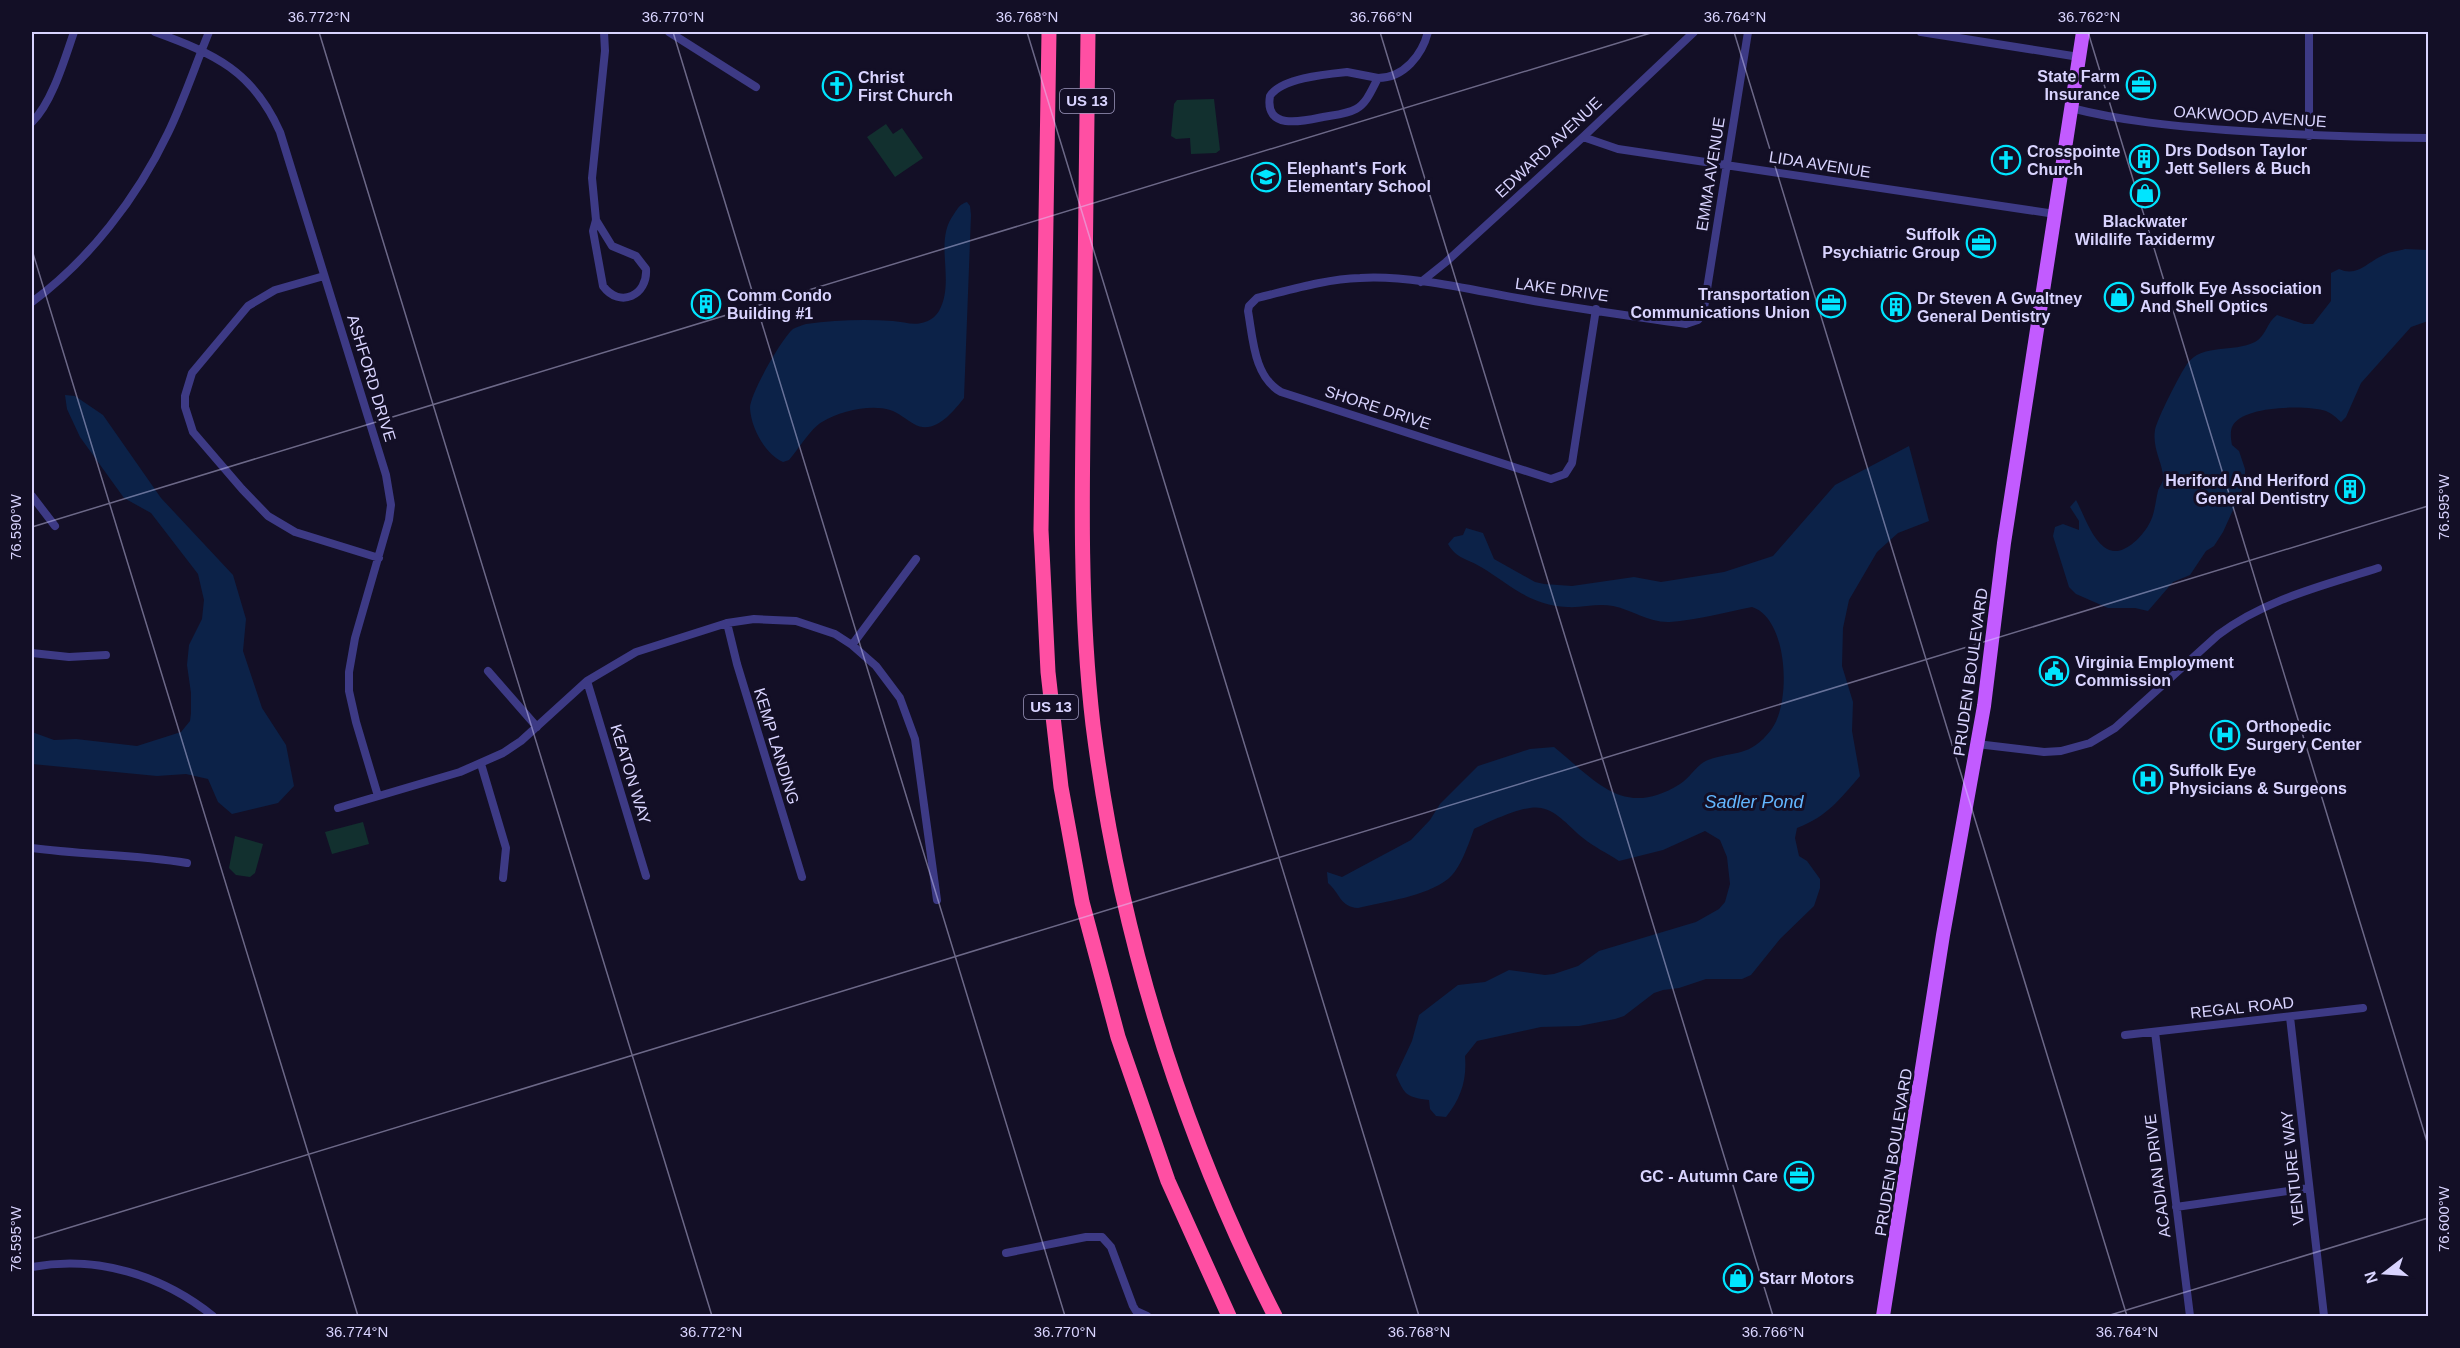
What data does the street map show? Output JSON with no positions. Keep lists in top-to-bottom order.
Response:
{
  "streets": {
    "highway": ["US 13"],
    "main road": ["PRUDEN BOULEVARD"],
    "street": [
      "OAKWOOD AVENUE",
      "EDWARD AVENUE",
      "LIDA AVENUE",
      "EMMA AVENUE",
      "LAKE DRIVE",
      "ASHFORD DRIVE",
      "SHORE DRIVE",
      "KEMP LANDING",
      "KEATON WAY",
      "REGAL ROAD",
      "VENTURE WAY",
      "ACADIAN DRIVE"
    ]
  },
  "crossings": [
    ["OAKWOOD AVENUE", "PRUDEN BOULEVARD"],
    ["EDWARD AVENUE", "LIDA AVENUE"],
    ["EDWARD AVENUE", "LAKE DRIVE"],
    ["EDWARD AVENUE", "SHORE DRIVE"],
    ["LIDA AVENUE", "EMMA AVENUE"],
    ["LIDA AVENUE", "PRUDEN BOULEVARD"],
    ["EMMA AVENUE", "LAKE DRIVE"],
    ["LAKE DRIVE", "SHORE DRIVE"],
    ["REGAL ROAD", "VENTURE WAY"],
    ["REGAL ROAD", "ACADIAN DRIVE"]
  ],
  "water": ["Sadler Pond"],
  "places": {
    "office": [
      "State Farm Insurance",
      "Suffolk Psychiatric Group",
      "Transportation Communications Union",
      "GC - Autumn Care"
    ],
    "church": ["Christ First Church", "Crosspointe Church"],
    "building": [
      "Drs Dodson Taylor Jett Sellers & Buch",
      "Comm Condo Building #1",
      "Dr Steven A Gwaltney General Dentistry",
      "Heriford And Heriford General Dentistry"
    ],
    "school or university": ["Elephant's Fork Elementary School"],
    "shop": ["Blackwater Wildlife Taxidermy", "Suffolk Eye Association And Shell Optics", "Starr Motors"],
    "public building": ["Virginia Employment Commission"],
    "hospital": ["Orthopedic Surgery Center", "Suffolk Eye Physicians & Surgeons"]
  },
  "north": "left",
  "coordinates": [
    "36.772°N",
    "36.770°N",
    "36.768°N",
    "36.766°N",
    "36.764°N",
    "36.762°N",
    "76.595°W",
    "76.590°W",
    "76.600°W",
    "36.774°N"
  ]
}
